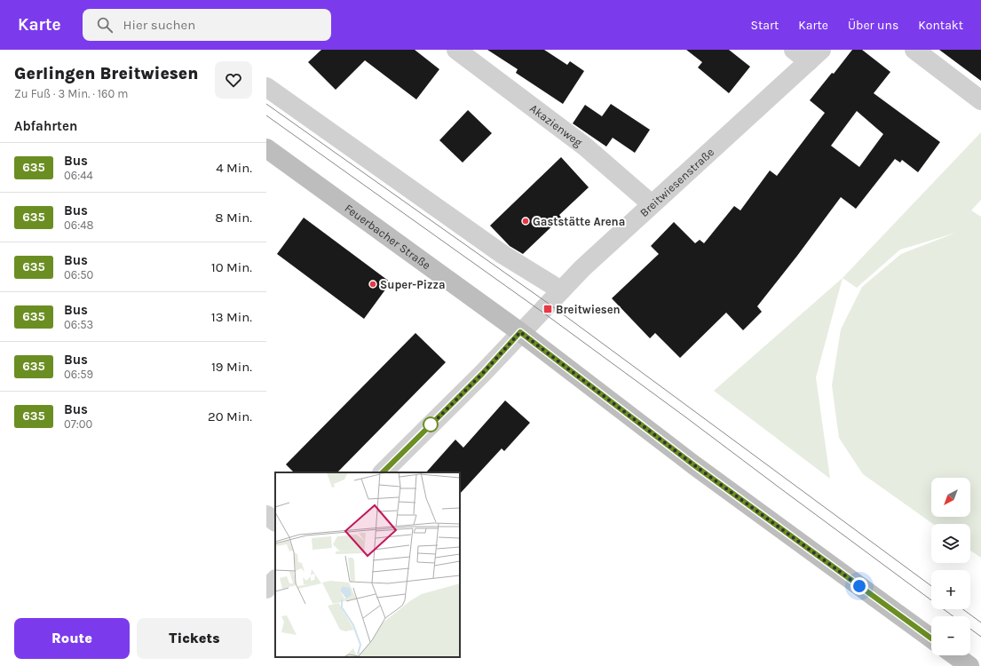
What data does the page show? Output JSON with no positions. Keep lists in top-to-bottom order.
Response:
{
  "streets": {
    "main road": ["Feuerbacher Straße"],
    "street": ["Akazienweg", "Breitwiesenstraße"]
  },
  "crossings": [
    ["Akazienweg", "Breitwiesenstraße"],
    ["Breitwiesenstraße", "Feuerbacher Straße"]
  ],
  "places": {
    "other": ["Gaststätte Arena", "Super-Pizza"],
    "transit": ["Breitwiesen"]
  },
  "lines": ["bus line 635"],
  "north": "bottom left",
  "page": {
    "header": "Karte",
    "search": "Hier suchen",
    "nav": [
      "Start",
      "Karte",
      "Über uns",
      "Kontakt"
    ],
    "heading": [
      ["Gerlingen Breitwiesen", "Zu Fuß · 3 Min. · 160 m"],
      "Abfahrten"
    ],
    "list": [
      {
        "mark": "635",
        "name": "Bus",
        "note": "06:44",
        "value": "4 Min."
      },
      {
        "mark": "635",
        "name": "Bus",
        "note": "06:48",
        "value": "8 Min."
      },
      {
        "mark": "635",
        "name": "Bus",
        "note": "06:50",
        "value": "10 Min."
      },
      {
        "mark": "635",
        "name": "Bus",
        "note": "06:53",
        "value": "13 Min."
      },
      {
        "mark": "635",
        "name": "Bus",
        "note": "06:59",
        "value": "19 Min."
      },
      {
        "mark": "635",
        "name": "Bus",
        "note": "07:00",
        "value": "20 Min."
      }
    ],
    "map_buttons": ["+", "−"],
    "buttons": ["Route", "Tickets"]
  }
}
